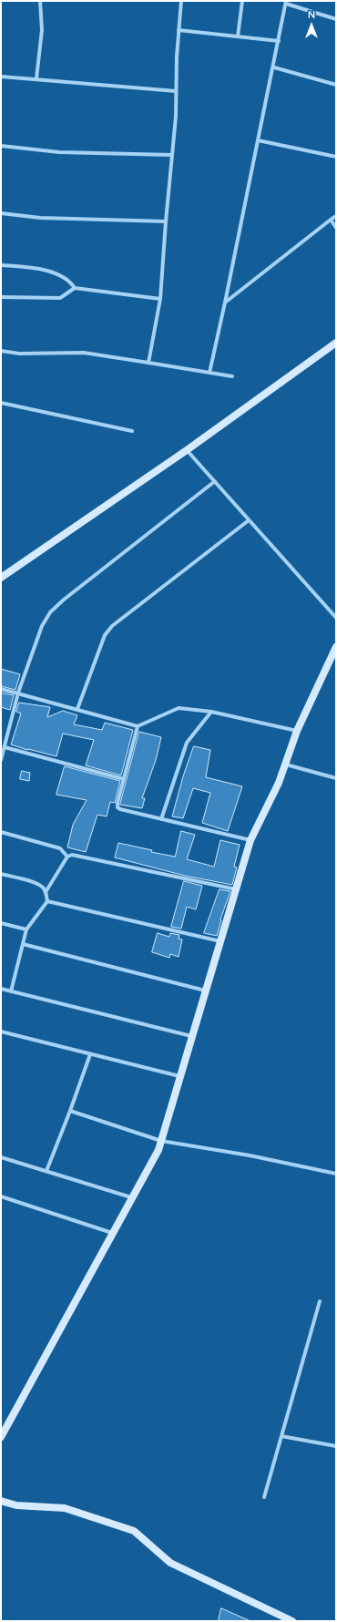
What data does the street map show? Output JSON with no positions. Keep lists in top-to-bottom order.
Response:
{
  "north": "top"
}
